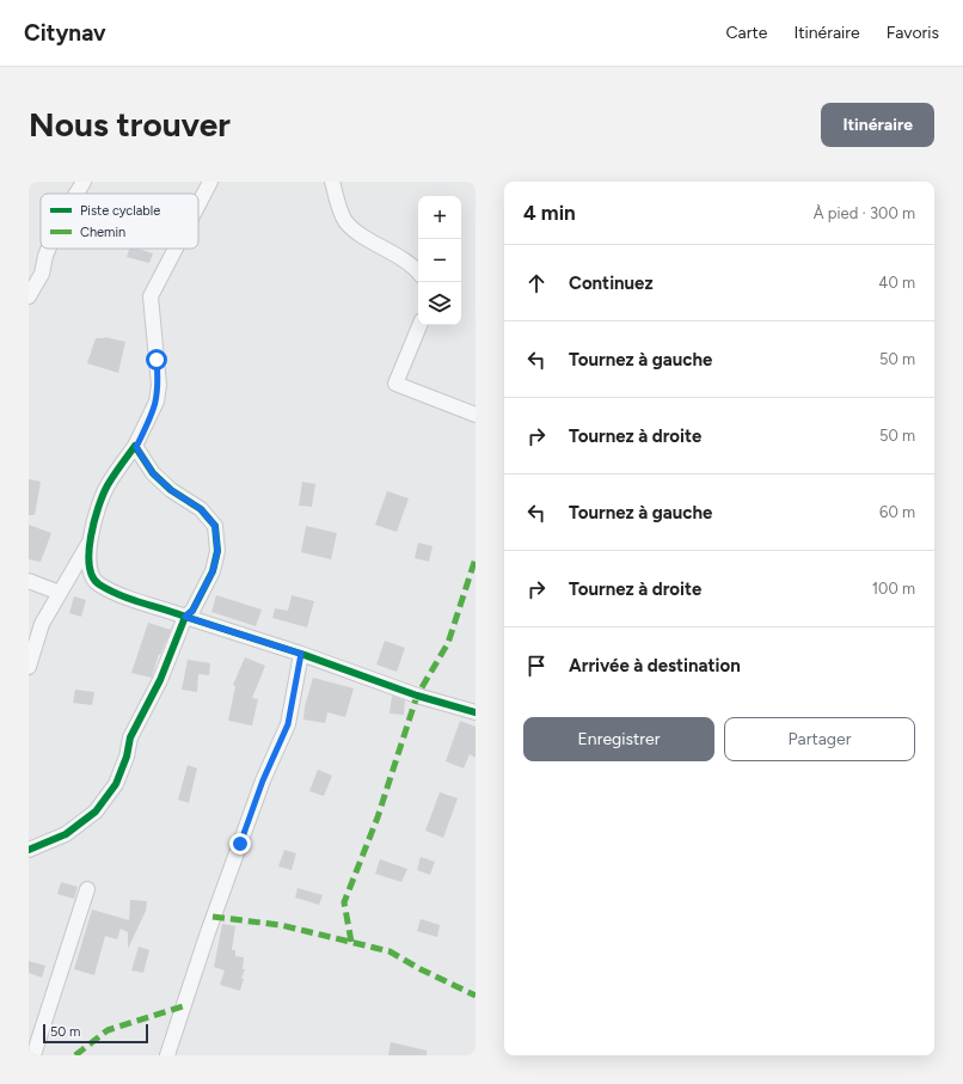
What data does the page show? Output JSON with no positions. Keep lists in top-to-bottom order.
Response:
{
  "legend": ["Piste cyclable", "Chemin"],
  "scale_bar": "50 m",
  "page": {
    "header": "Citynav",
    "nav": ["Carte", "Itinéraire", "Favoris"],
    "buttons": [
      "Itinéraire",
      ["Enregistrer", "Partager"]
    ],
    "title": "Nous trouver",
    "heading": ["4 min", "À pied · 300 m"],
    "map_buttons": ["+", "−"],
    "list": [
      ["Continuez", "40 m"],
      ["Tournez à gauche", "50 m"],
      ["Tournez à droite", "50 m"],
      ["Tournez à gauche", "60 m"],
      ["Tournez à droite", "100 m"],
      "Arrivée à destination"
    ],
    "scale": "50 m"
  }
}
